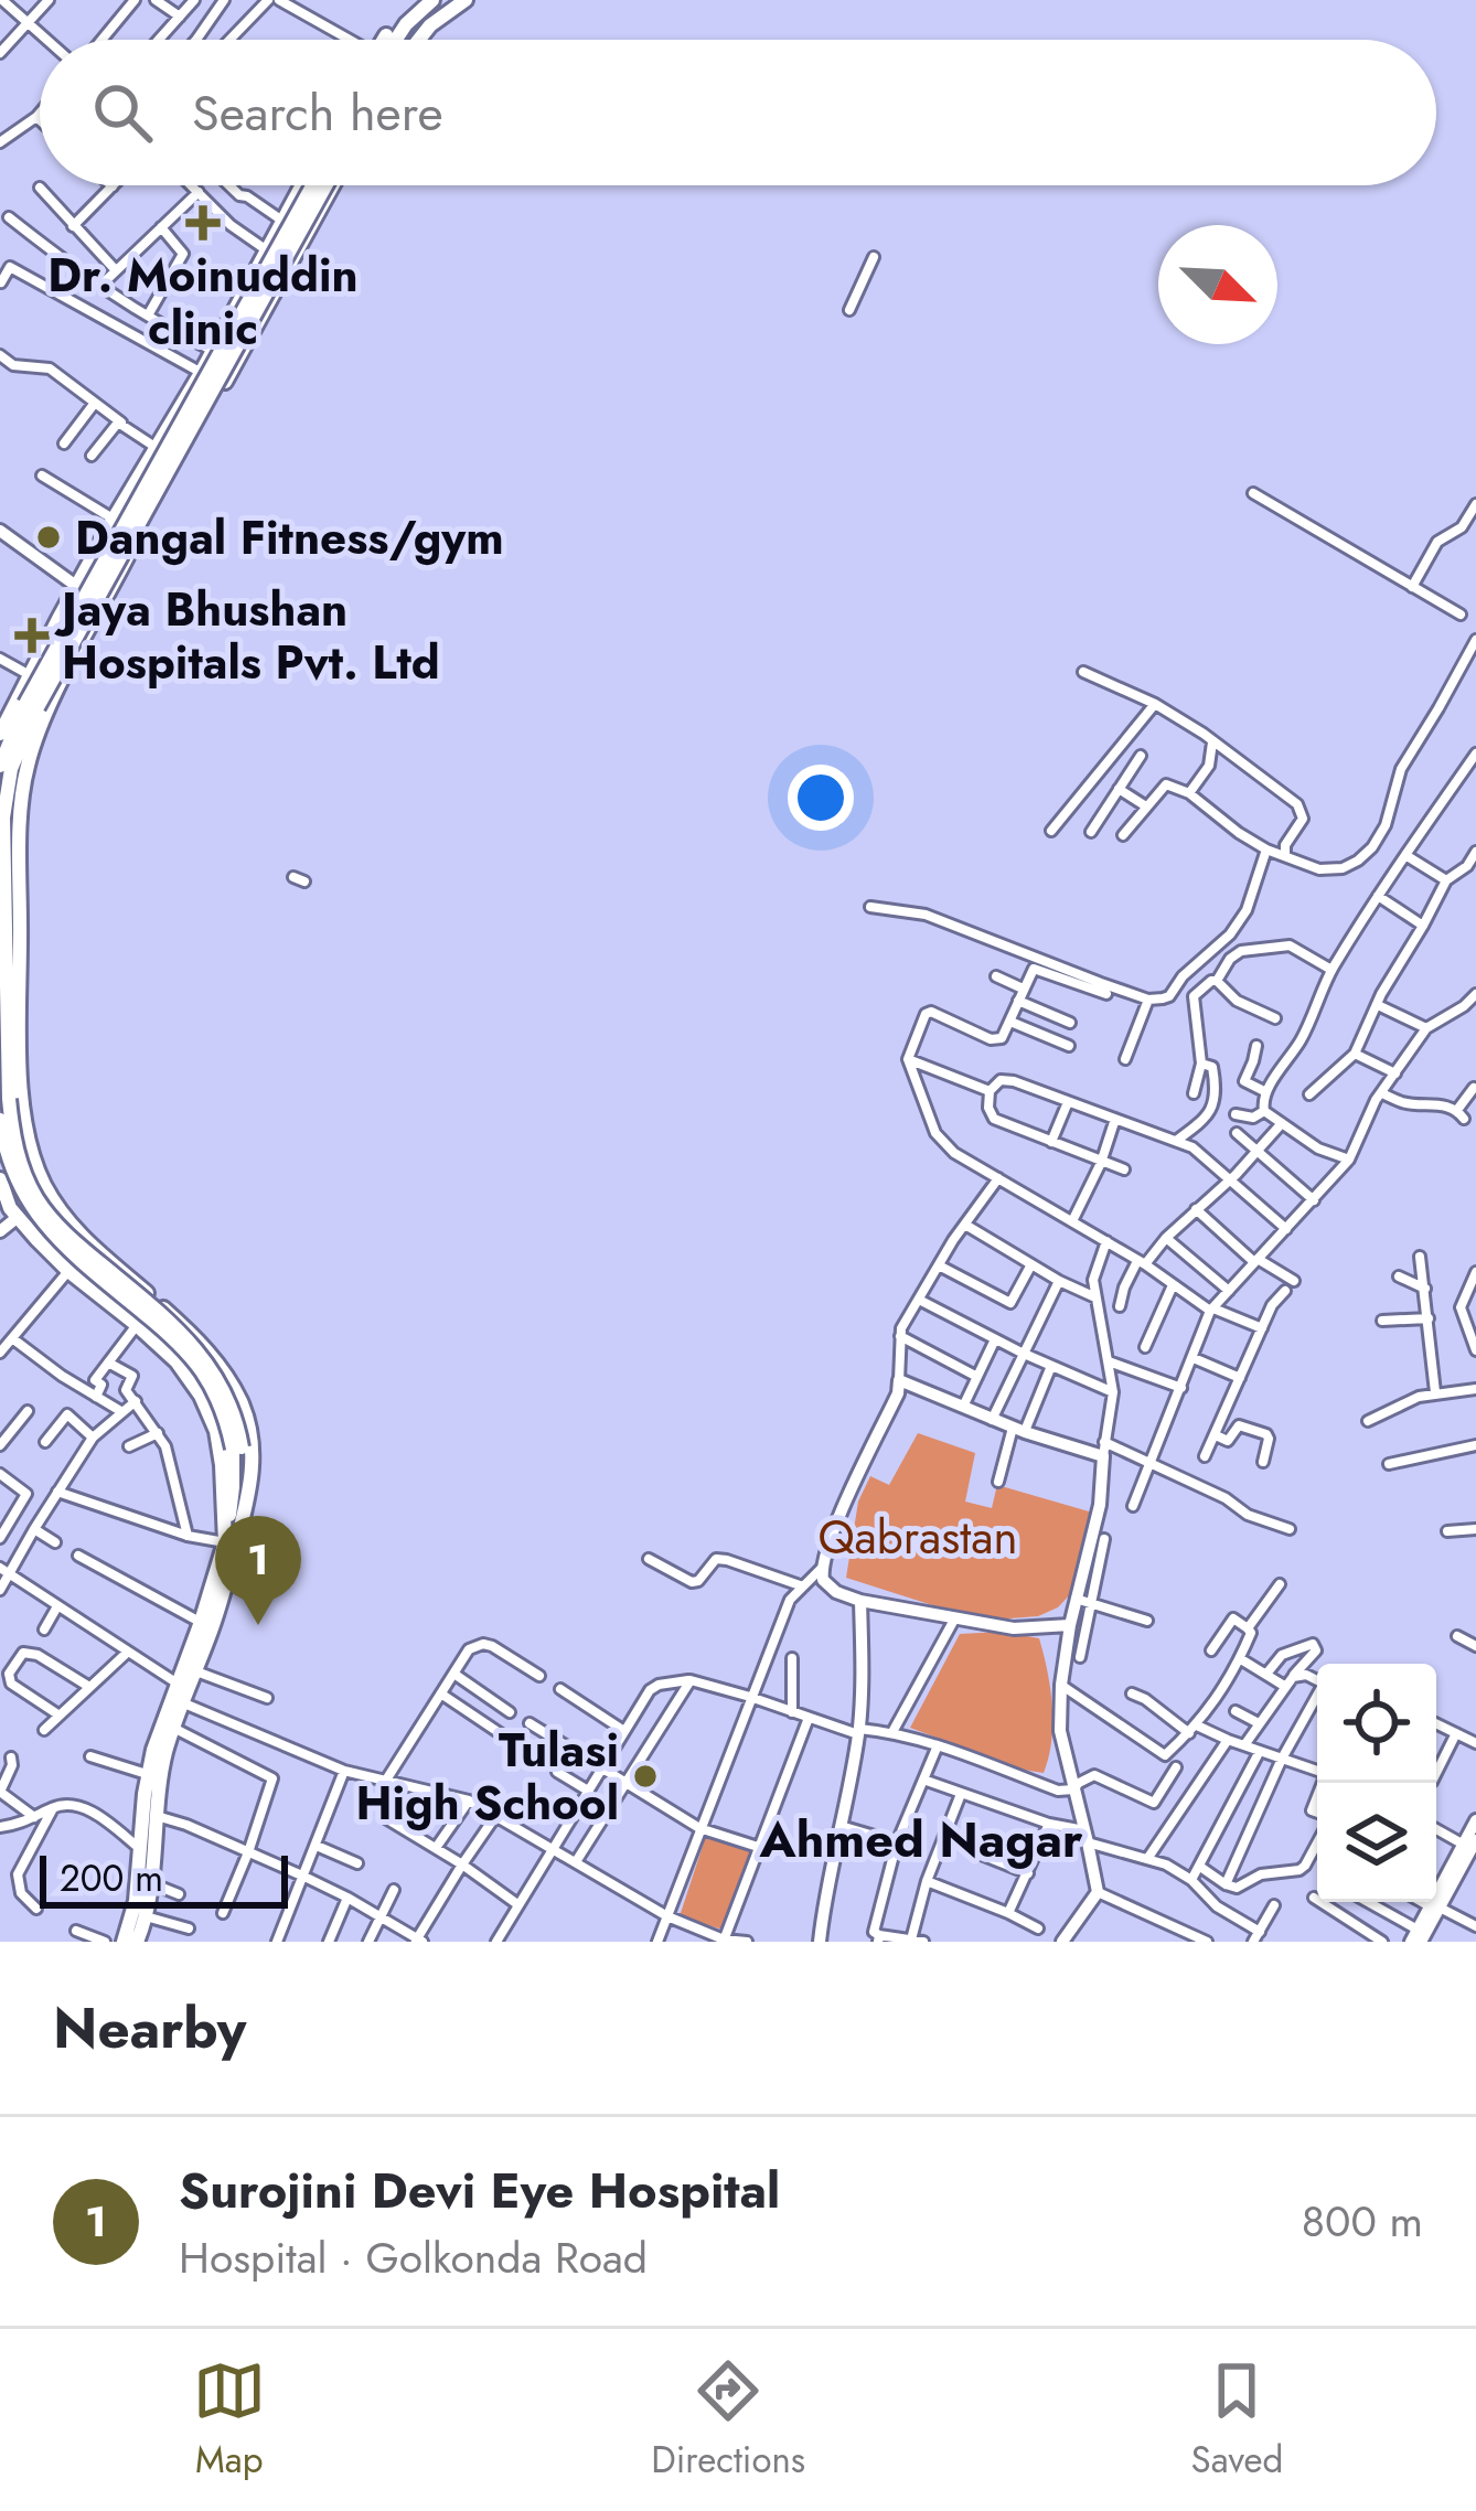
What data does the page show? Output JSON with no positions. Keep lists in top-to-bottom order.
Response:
{
  "districts": ["Ahmed Nagar"],
  "parks": ["Qabrastan"],
  "places": {
    "health": ["Dr. Moinuddin clinic", "Jaya Bhushan Hospitals Pvt. Ltd"],
    "other": ["Dangal Fitness/gym", "Tulasi High School"]
  },
  "scale_bar": "200 m",
  "north": "bottom right",
  "page": {
    "search": "Search here",
    "pins": "1",
    "scale": "200 m",
    "heading": "Nearby",
    "list": [
      {
        "mark": "1",
        "name": "Surojini Devi Eye Hospital",
        "note": "Hospital · Golkonda Road",
        "value": "800 m"
      }
    ],
    "nav": ["Map", "Directions", "Saved"]
  }
}
